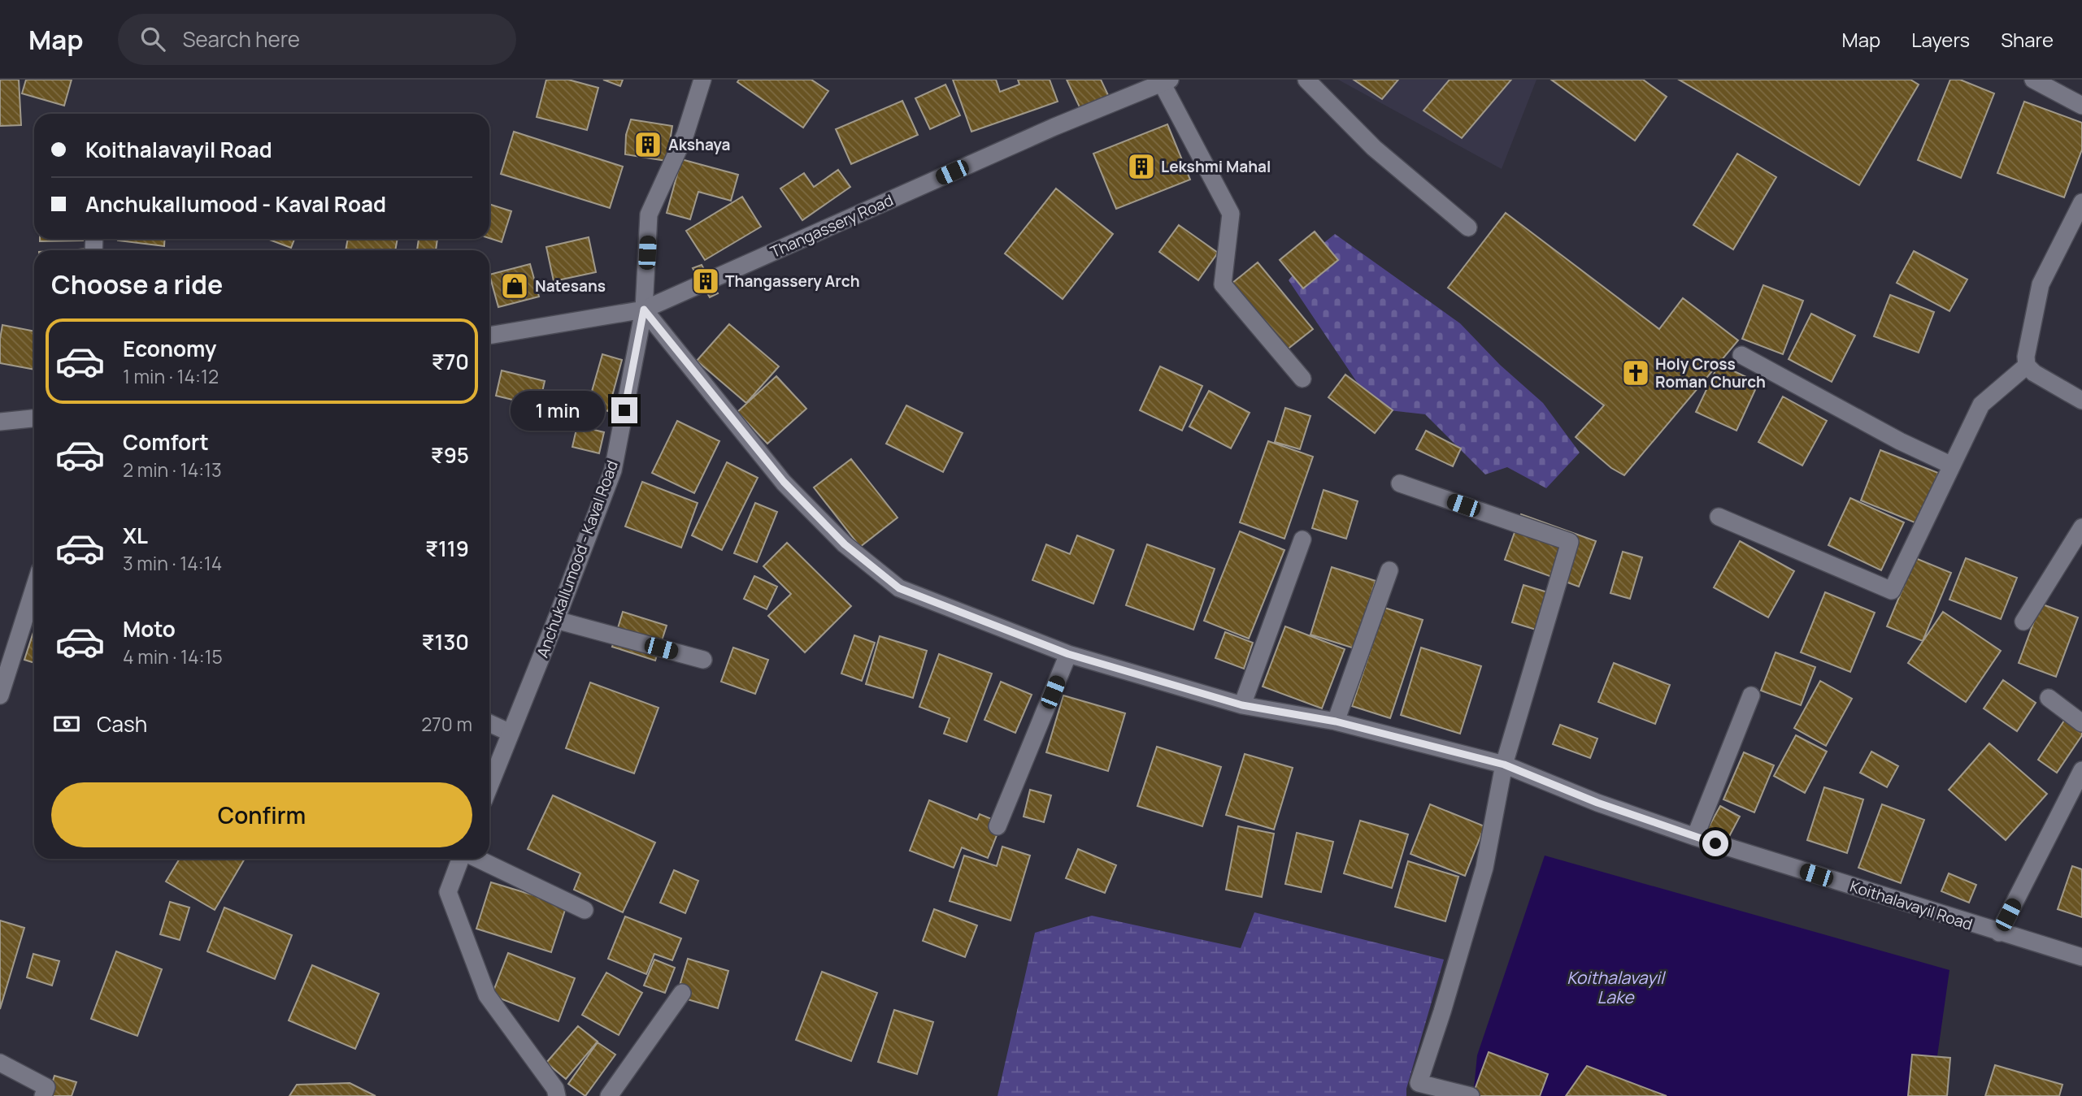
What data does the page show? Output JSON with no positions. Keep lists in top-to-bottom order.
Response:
{
  "streets": {
    "street": ["Thangassery Road", "Anchukallumood - Kaval Road", "Koithalavayil Road"]
  },
  "crossings": [
    ["Thangassery Road", "Anchukallumood - Kaval Road"],
    ["Thangassery Road", "Koithalavayil Road"],
    ["Anchukallumood - Kaval Road", "Koithalavayil Road"]
  ],
  "water": ["Koithalavayil Lake"],
  "places": {
    "building": ["Akshaya", "Lekshmi Mahal", "Thangassery Arch"],
    "shop": ["Natesans"],
    "church": ["Holy Cross Roman Church"]
  },
  "page": {
    "header": "Map",
    "search": "Search here",
    "nav": ["Map", "Layers", "Share"],
    "banner": ["Koithalavayil Road", "Anchukallumood - Kaval Road"],
    "heading": "Choose a ride",
    "list": [
      {
        "name": "Economy",
        "note": "1 min · 14:12",
        "value": "₹70"
      },
      {
        "name": "Comfort",
        "note": "2 min · 14:13",
        "value": "₹95"
      },
      {
        "name": "XL",
        "note": "3 min · 14:14",
        "value": "₹119"
      },
      {
        "name": "Moto",
        "note": "4 min · 14:15",
        "value": "₹130"
      }
    ],
    "bubble": "1 min",
    "pay": ["Cash", "270 m"],
    "buttons": "Confirm"
  }
}
